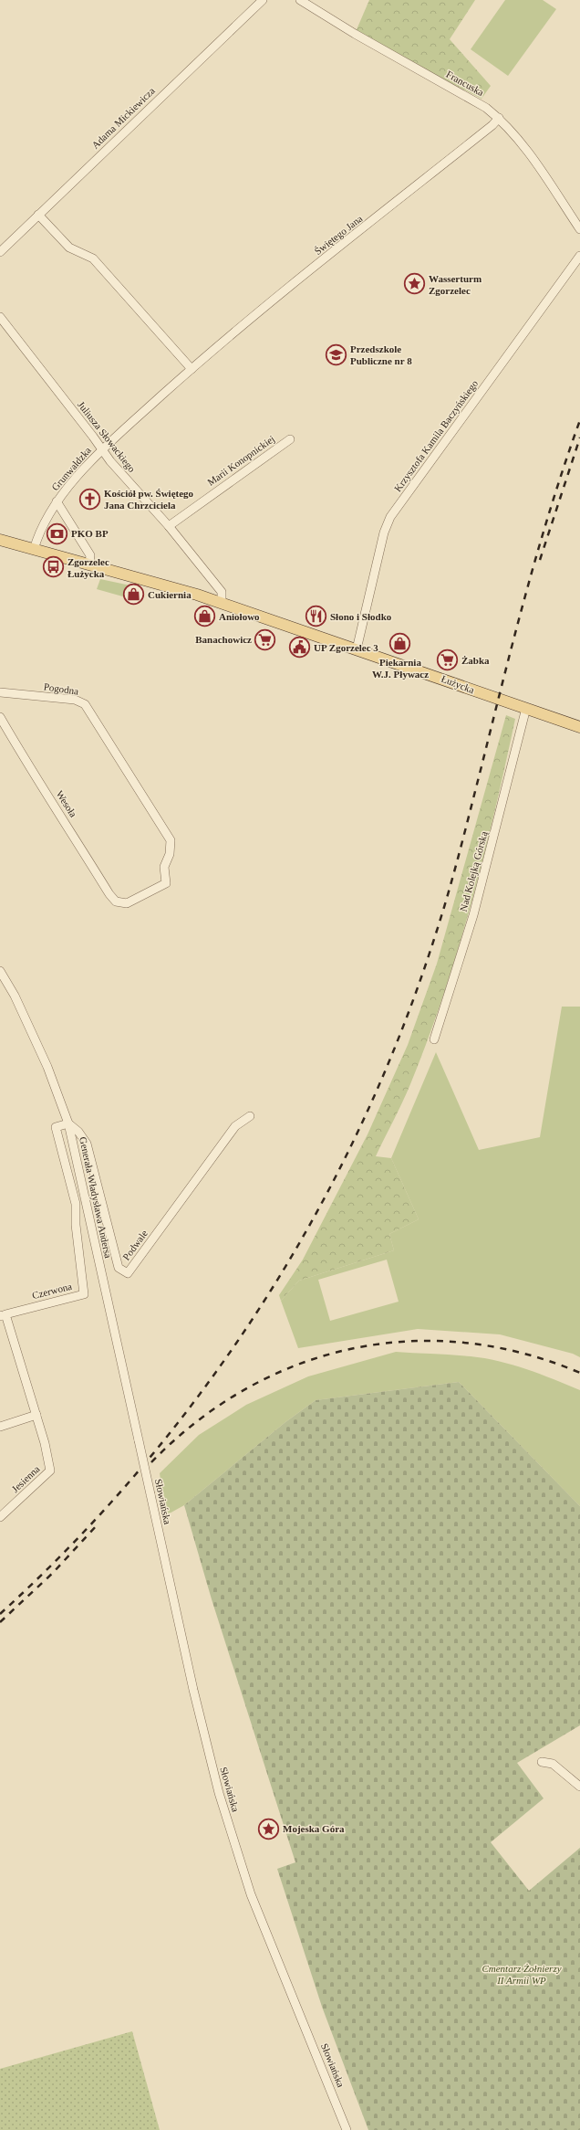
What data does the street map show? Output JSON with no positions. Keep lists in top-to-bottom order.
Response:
{
  "streets": {
    "main road": ["Łużycka"],
    "street": [
      "Francuska",
      "Adama Mickiewicza",
      "Świętego Jana",
      "Krzysztofa Kamila Baczyńskiego",
      "Juliusza Słowackiego",
      "Marii Konopnickiej",
      "Grunwaldzka",
      "Pogodna",
      "Wesoła",
      "Nad Kolejką Górską",
      "Generała Władysława Andersa",
      "Podwale",
      "Czerwona",
      "Jesienna",
      "Słowiańska"
    ]
  },
  "crossings": [
    ["Francuska", "Świętego Jana"],
    ["Świętego Jana", "Juliusza Słowackiego"],
    ["Świętego Jana", "Grunwaldzka"],
    ["Krzysztofa Kamila Baczyńskiego", "Łużycka"],
    ["Juliusza Słowackiego", "Marii Konopnickiej"],
    ["Juliusza Słowackiego", "Grunwaldzka"],
    ["Juliusza Słowackiego", "Łużycka"],
    ["Grunwaldzka", "Łużycka"],
    ["Łużycka", "Nad Kolejką Górską"],
    ["Pogodna", "Wesoła"],
    ["Generała Władysława Andersa", "Podwale"],
    ["Generała Władysława Andersa", "Czerwona"],
    ["Generała Władysława Andersa", "Słowiańska"],
    ["Podwale", "Czerwona"],
    ["Czerwona", "Jesienna"]
  ],
  "parks": ["Cmentarz Żołnierzy II Armii WP"],
  "places": {
    "place": ["Wasserturm Zgorzelec", "Mojeska Góra"],
    "school or university": ["Przedszkole Publiczne nr 8"],
    "church": ["Kościół pw. Świętego Jana Chrzciciela"],
    "bank": ["PKO BP"],
    "bus stop": ["Zgorzelec Łużycka"],
    "shop": ["Cukiernia", "Aniołowo", "Piekarnia W.J. Pływacz"],
    "restaurant": ["Słono i Słodko"],
    "supermarket": ["Banachowicz", "Żabka"],
    "public building": ["UP Zgorzelec 3"]
  }
}
